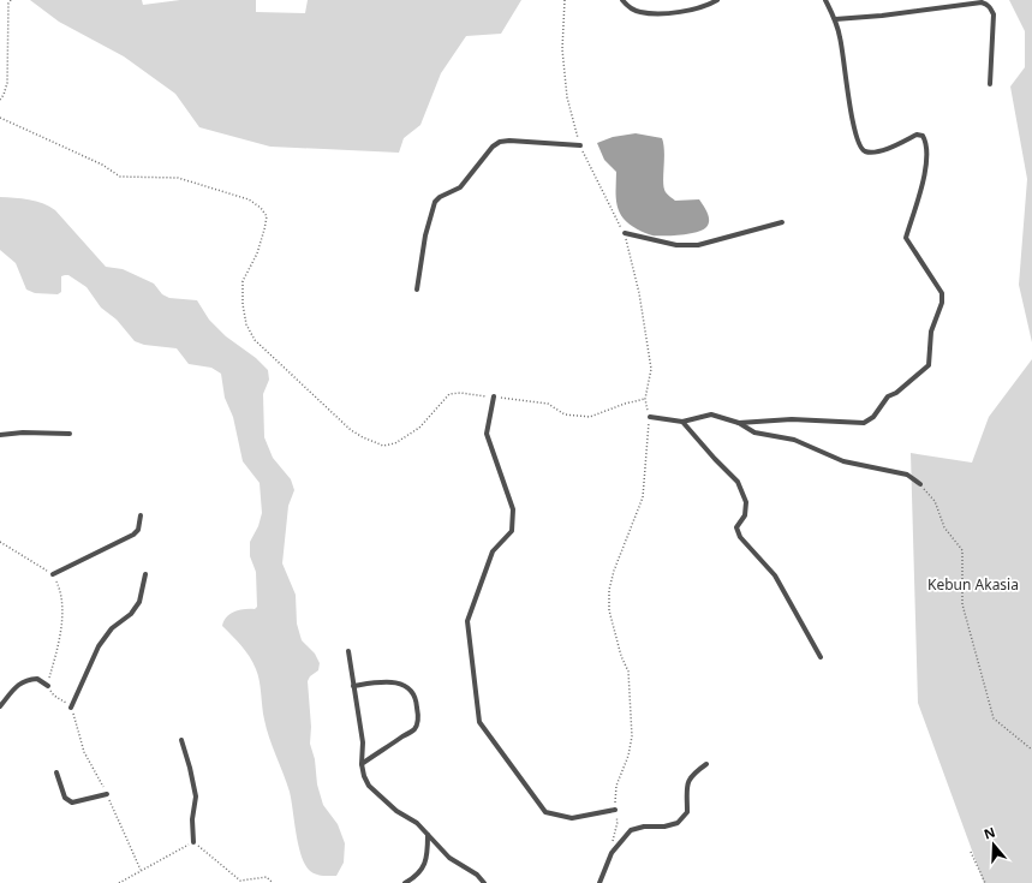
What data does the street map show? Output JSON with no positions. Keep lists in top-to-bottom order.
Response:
{
  "parks": ["Kebun Akasia"],
  "north": "top"
}
